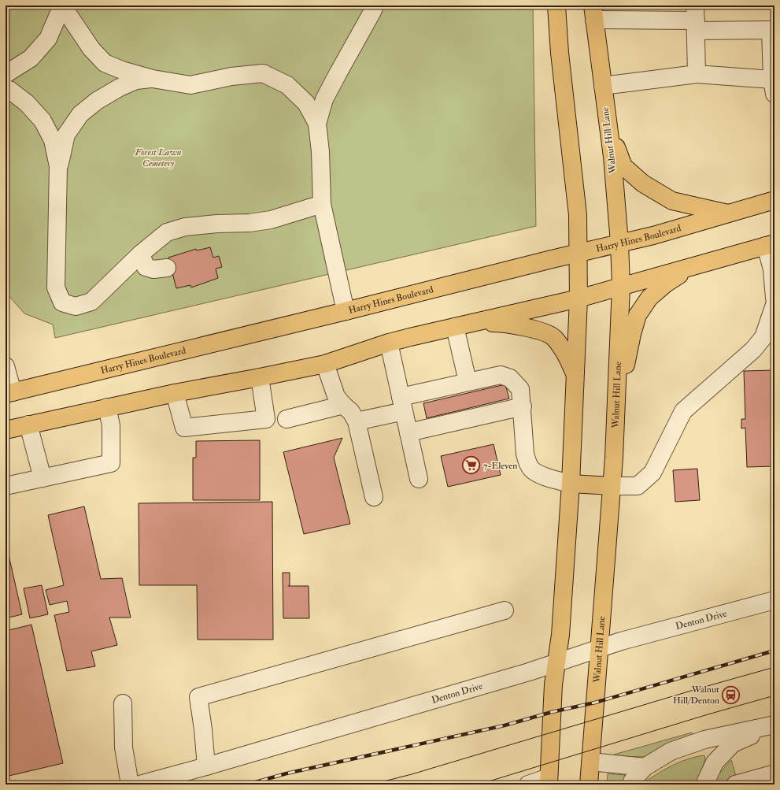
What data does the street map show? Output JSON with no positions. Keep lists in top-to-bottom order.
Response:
{
  "streets": {
    "main road": ["Walnut Hill Lane", "Harry Hines Boulevard"],
    "street": ["Denton Drive"]
  },
  "crossings": [
    ["Walnut Hill Lane", "Harry Hines Boulevard"],
    ["Walnut Hill Lane", "Denton Drive"]
  ],
  "parks": ["Forest Lawn Cemetery"],
  "places": {
    "supermarket": ["7-Eleven"],
    "station": ["Walnut Hill/Denton"]
  }
}
